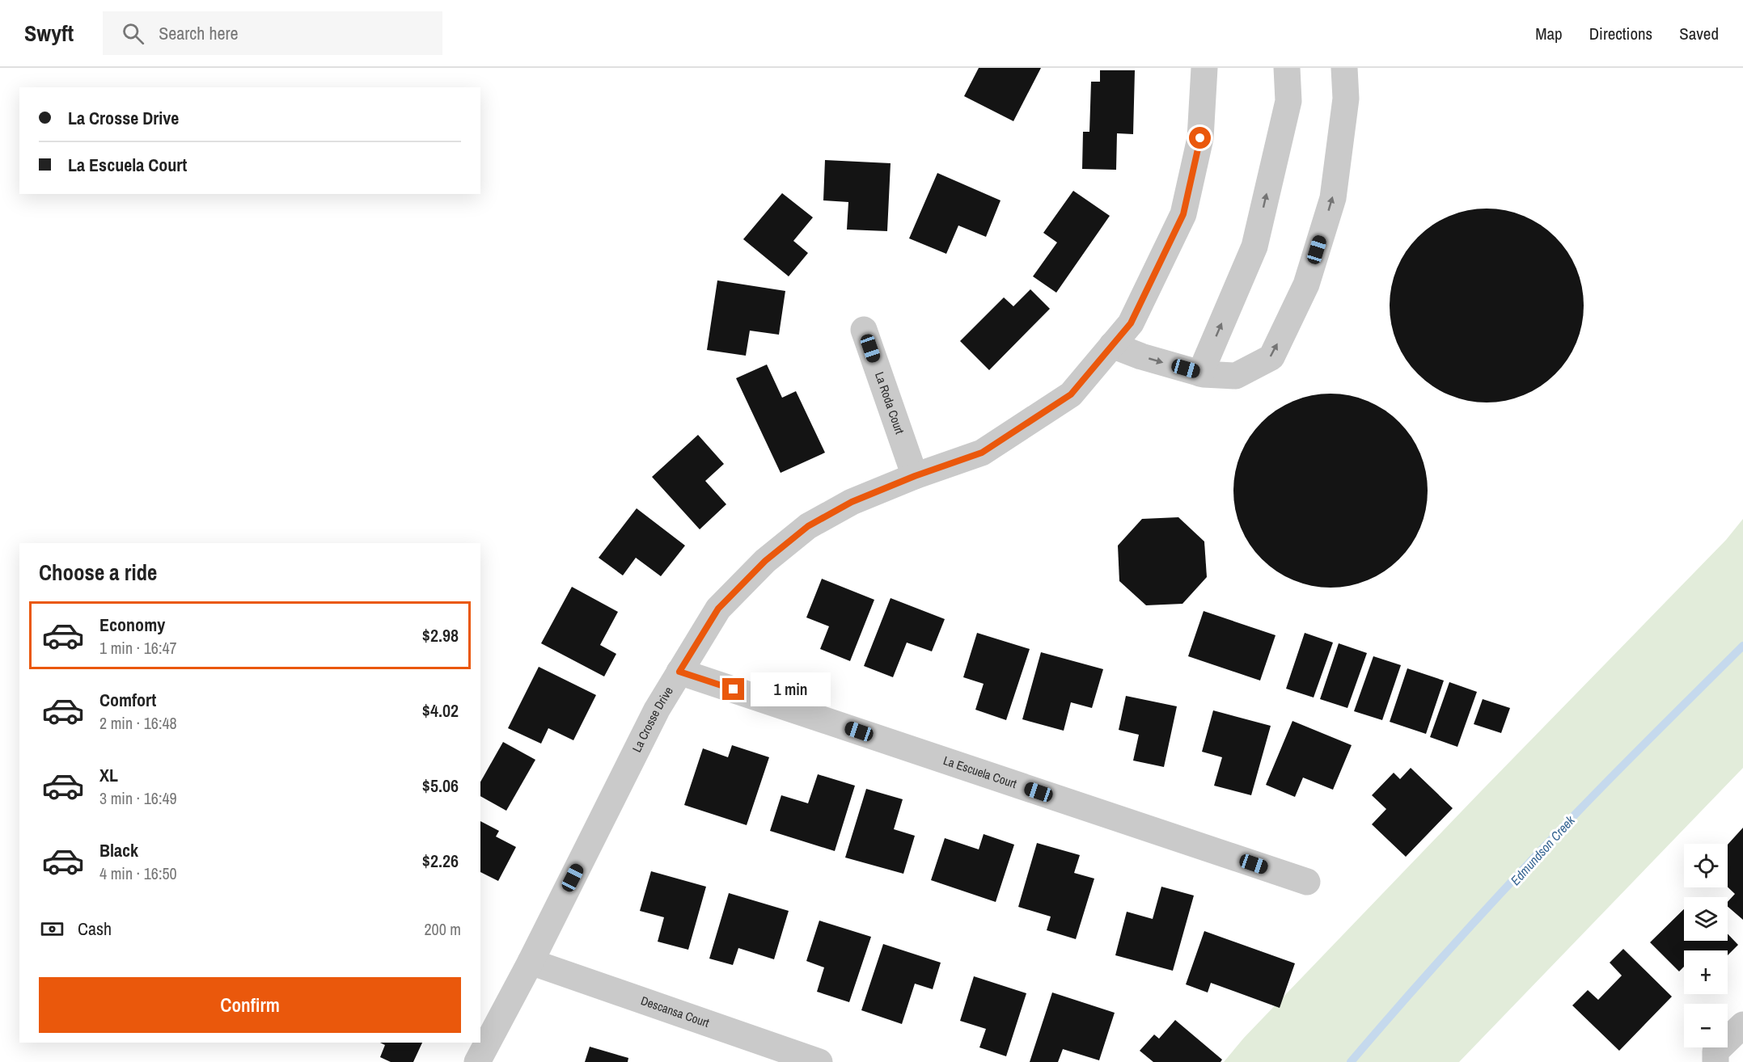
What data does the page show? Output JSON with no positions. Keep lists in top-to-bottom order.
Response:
{
  "streets": {
    "street": [
      "La Roda Court",
      "La Crosse Drive",
      "La Escuela Court",
      "Descansa Court"
    ]
  },
  "crossings": [
    ["La Roda Court", "La Crosse Drive"],
    ["La Crosse Drive", "La Escuela Court"],
    ["La Crosse Drive", "Descansa Court"]
  ],
  "water": ["Edmundson Creek"],
  "page": {
    "header": "Swyft",
    "search": "Search here",
    "nav": ["Map", "Directions", "Saved"],
    "banner": ["La Crosse Drive", "La Escuela Court"],
    "heading": "Choose a ride",
    "list": [
      {
        "name": "Economy",
        "note": "1 min · 16:47",
        "value": "$2.98"
      },
      {
        "name": "Comfort",
        "note": "2 min · 16:48",
        "value": "$4.02"
      },
      {
        "name": "XL",
        "note": "3 min · 16:49",
        "value": "$5.06"
      },
      {
        "name": "Black",
        "note": "4 min · 16:50",
        "value": "$2.26"
      }
    ],
    "bubble": "1 min",
    "map_buttons": ["+", "−"],
    "pay": ["Cash", "200 m"],
    "buttons": "Confirm"
  }
}
